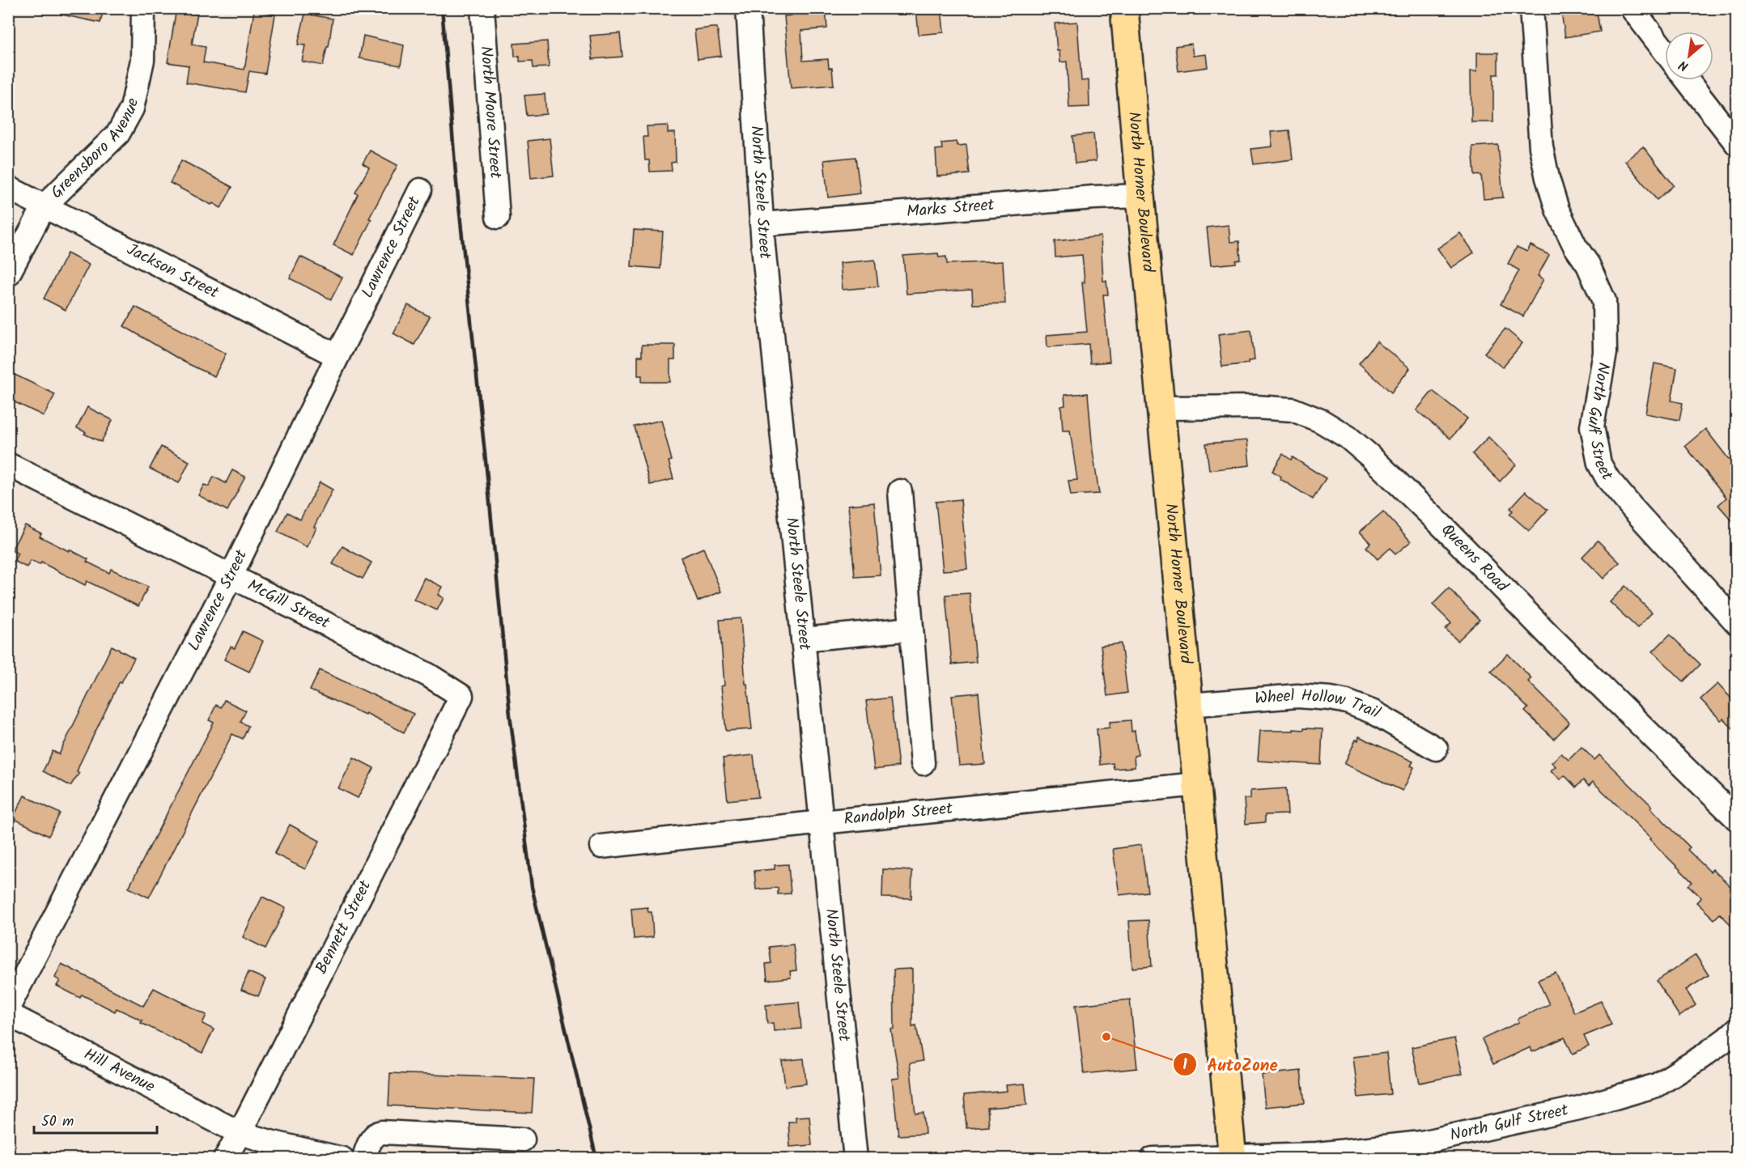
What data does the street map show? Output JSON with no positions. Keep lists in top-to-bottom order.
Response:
{
  "streets": {
    "main road": ["North Horner Boulevard"],
    "street": [
      "North Moore Street",
      "Greensboro Avenue",
      "North Steele Street",
      "Marks Street",
      "Lawrence Street",
      "Jackson Street",
      "North Gulf Street",
      "Queens Road",
      "McGill Street",
      "Wheel Hollow Trail",
      "Randolph Street",
      "Bennett Street",
      "Hill Avenue"
    ]
  },
  "crossings": [
    ["Greensboro Avenue", "Jackson Street"],
    ["North Horner Boulevard", "Marks Street"],
    ["North Horner Boulevard", "North Gulf Street"],
    ["North Horner Boulevard", "Queens Road"],
    ["North Horner Boulevard", "Wheel Hollow Trail"],
    ["North Horner Boulevard", "Randolph Street"],
    ["North Steele Street", "Marks Street"],
    ["North Steele Street", "Randolph Street"],
    ["Lawrence Street", "Jackson Street"],
    ["Lawrence Street", "McGill Street"],
    ["McGill Street", "Bennett Street"],
    ["Bennett Street", "Hill Avenue"]
  ],
  "places": ["AutoZone"],
  "scale_bar": "50 m",
  "north": "bottom left"
}
